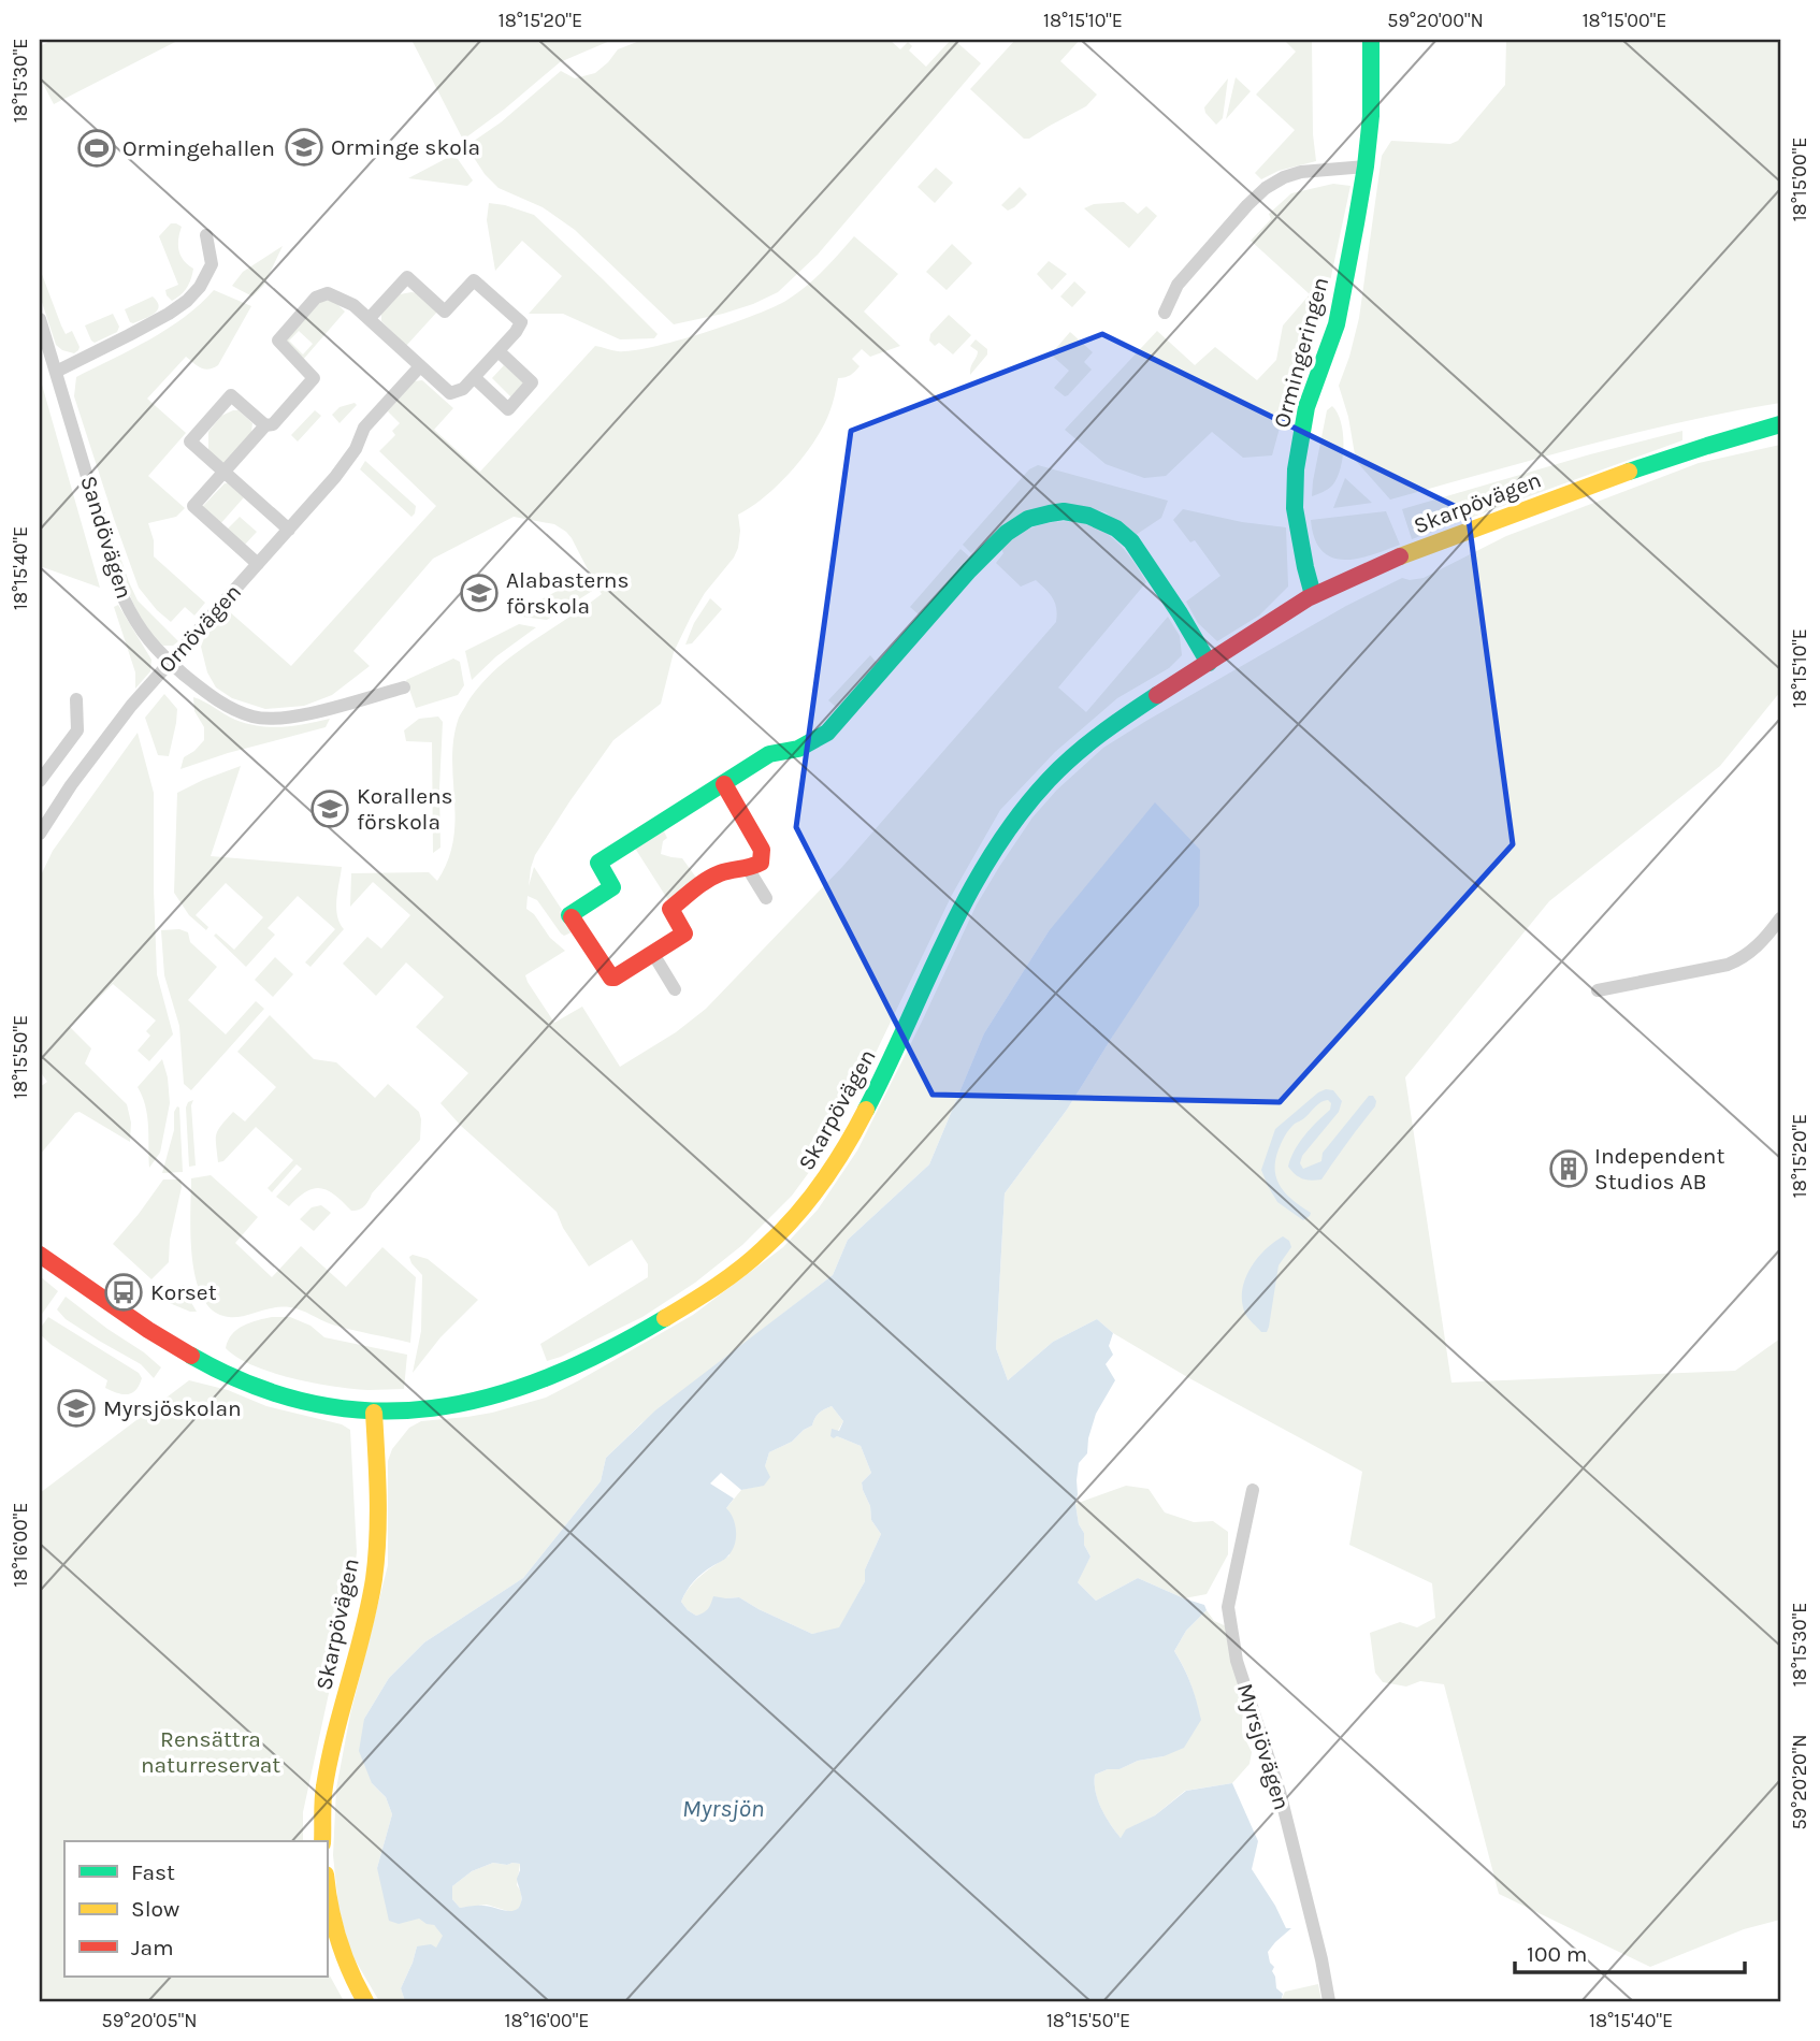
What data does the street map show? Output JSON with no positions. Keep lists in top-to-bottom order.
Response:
{
  "streets": {
    "street": [
      "Ormingeringen",
      "Skarpövägen",
      "Sandövägen",
      "Ornövägen",
      "Myrsjövägen"
    ]
  },
  "crossings": [
    ["Ormingeringen", "Skarpövägen"],
    ["Sandövägen", "Ornövägen"]
  ],
  "water": ["Myrsjön"],
  "parks": ["Rensättra naturreservat"],
  "places": {
    "school or university": [
      "Orminge skola",
      "Alabasterns förskola",
      "Korallens förskola",
      "Myrsjöskolan"
    ],
    "sports": ["Ormingehallen"],
    "building": ["Independent Studios AB"],
    "bus stop": ["Korset"]
  },
  "legend": ["Fast", "Slow", "Jam"],
  "scale_bar": "100 m",
  "coordinates": [
    "18°15'20\"E",
    "18°15'10\"E",
    "59°20'00\"N",
    "18°15'00\"E",
    "18°15'30\"E",
    "18°15'40\"E",
    "18°15'50\"E",
    "18°16'00\"E",
    "59°20'20\"N",
    "59°20'05\"N"
  ]
}
